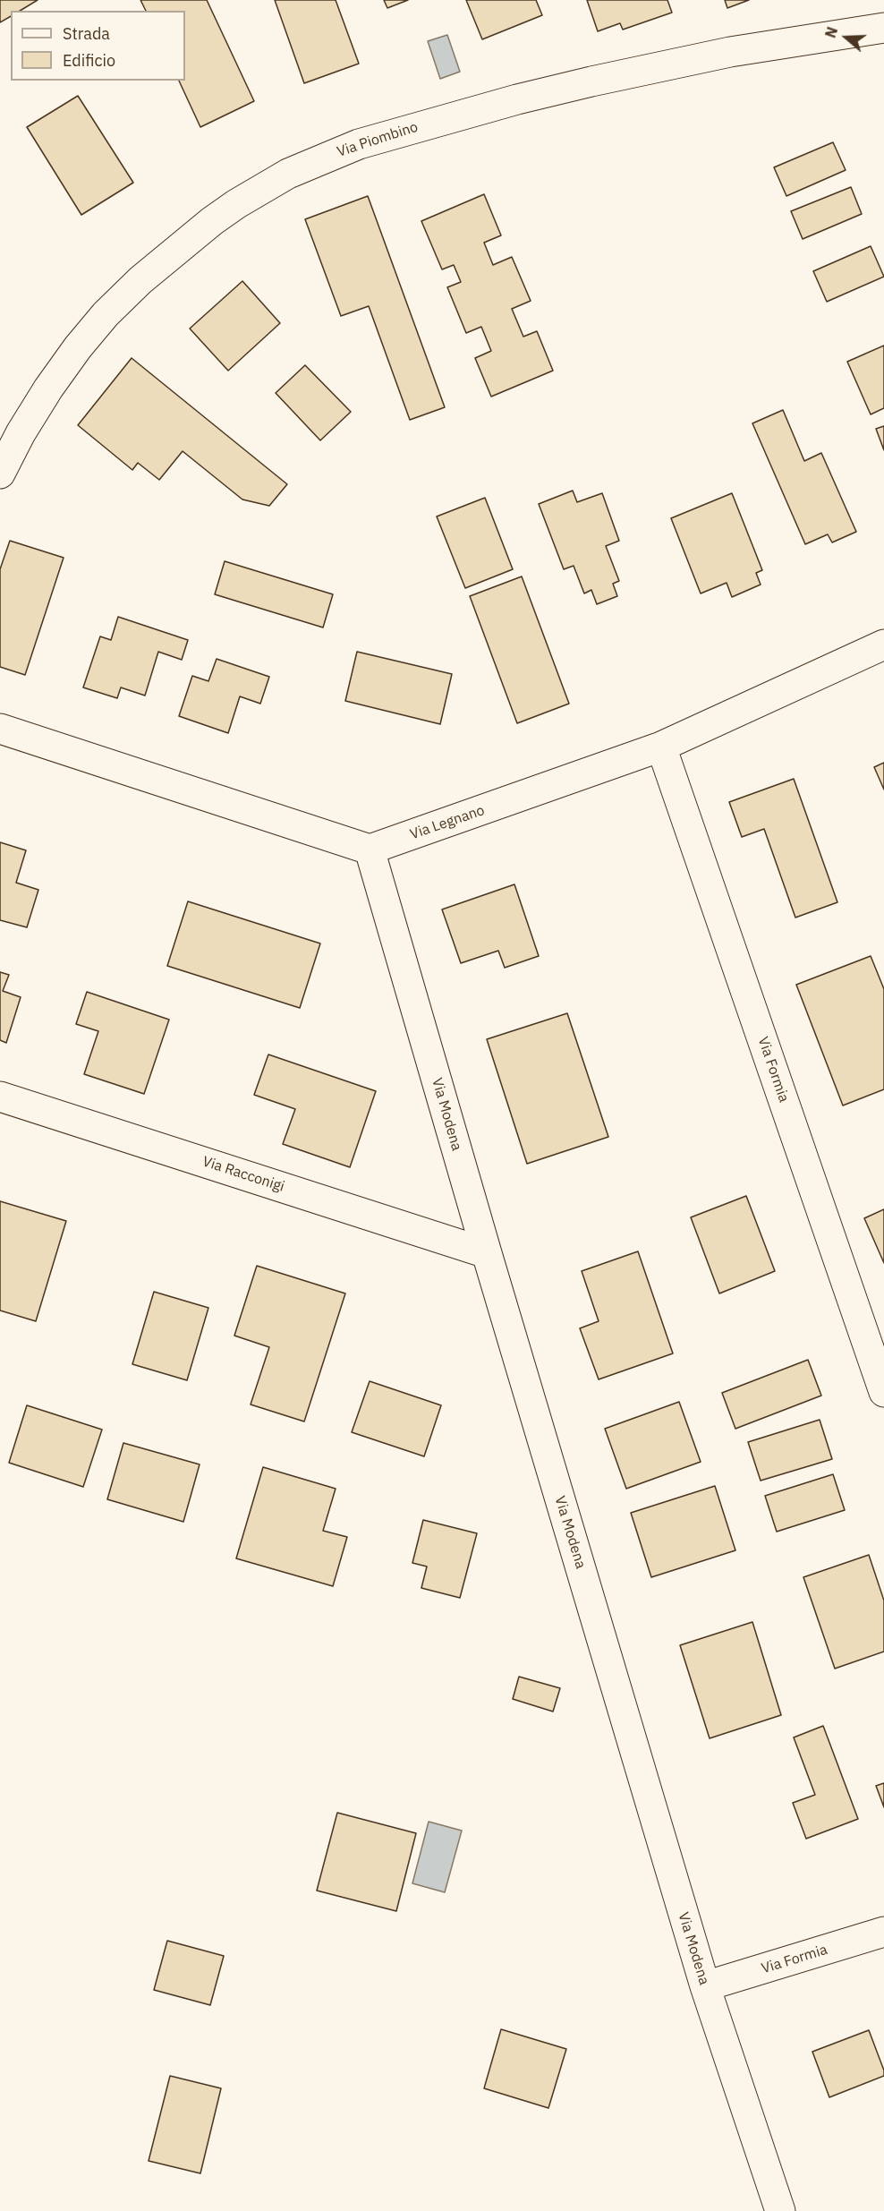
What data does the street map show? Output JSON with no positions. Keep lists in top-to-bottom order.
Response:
{
  "streets": {
    "street": [
      "Via Piombino",
      "Via Legnano",
      "Via Formia",
      "Via Modena",
      "Via Racconigi"
    ]
  },
  "crossings": [
    ["Via Legnano", "Via Formia"],
    ["Via Legnano", "Via Modena"],
    ["Via Formia", "Via Modena"],
    ["Via Modena", "Via Racconigi"]
  ],
  "legend": ["Strada", "Edificio"],
  "north": "left"
}
